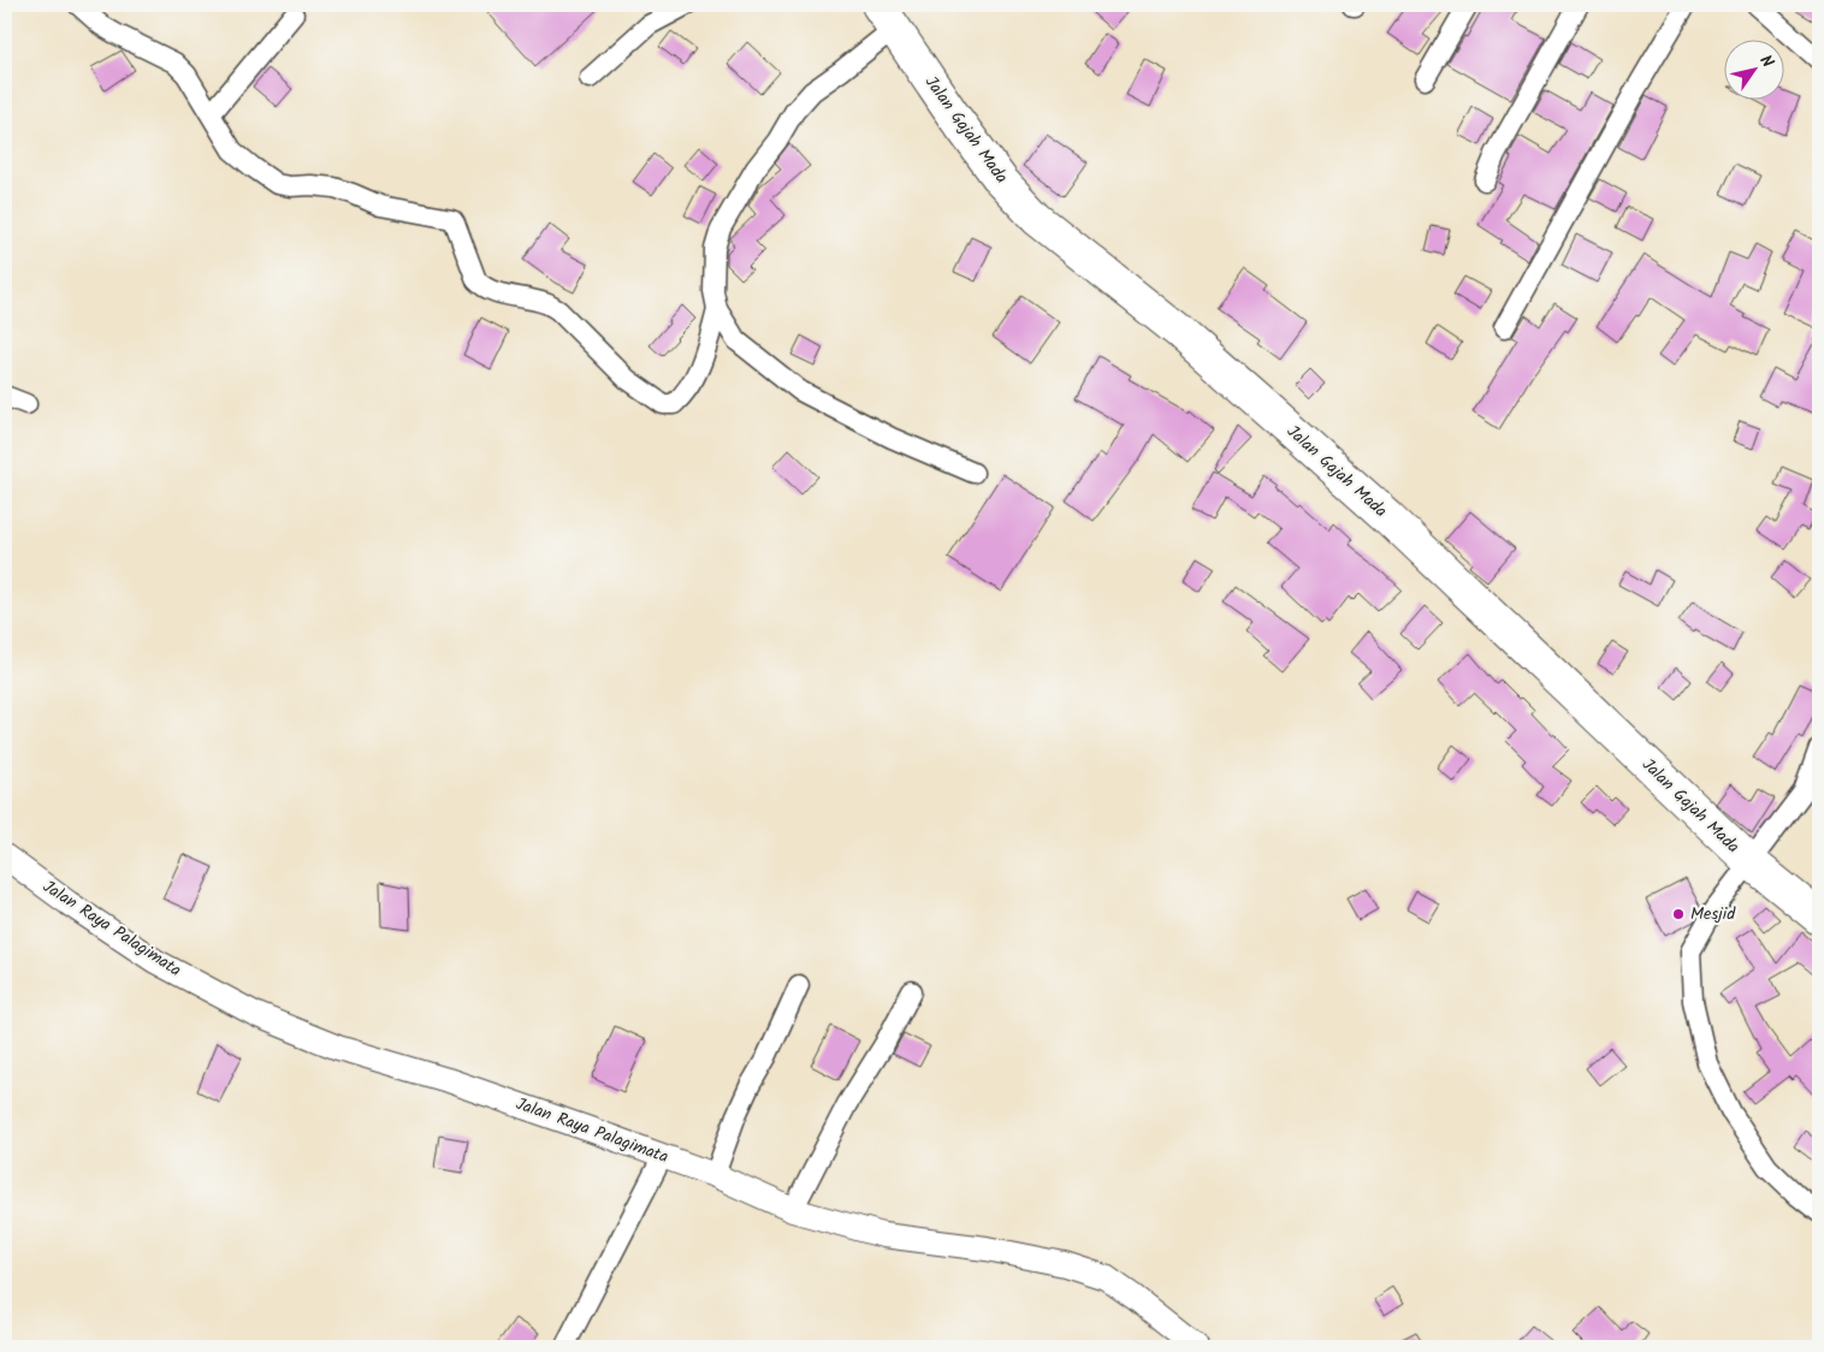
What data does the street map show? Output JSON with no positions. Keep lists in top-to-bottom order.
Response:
{
  "streets": {
    "highway": ["Jalan Gajah Mada"],
    "street": ["Jalan Raya Palagimata"]
  },
  "places": ["Mesjid"],
  "north": "top right"
}
